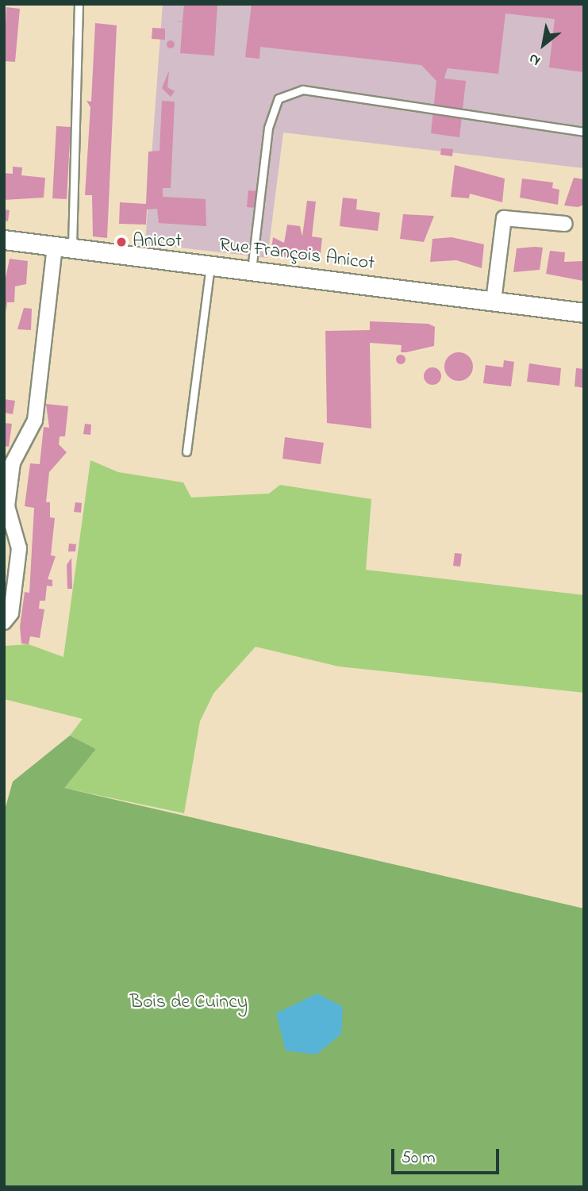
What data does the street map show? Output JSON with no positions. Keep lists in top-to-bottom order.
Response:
{
  "streets": {
    "street": ["Rue François Anicot"]
  },
  "parks": ["Bois de Cuincy"],
  "places": ["Anicot"],
  "scale_bar": "50 m",
  "north": "bottom left"
}
